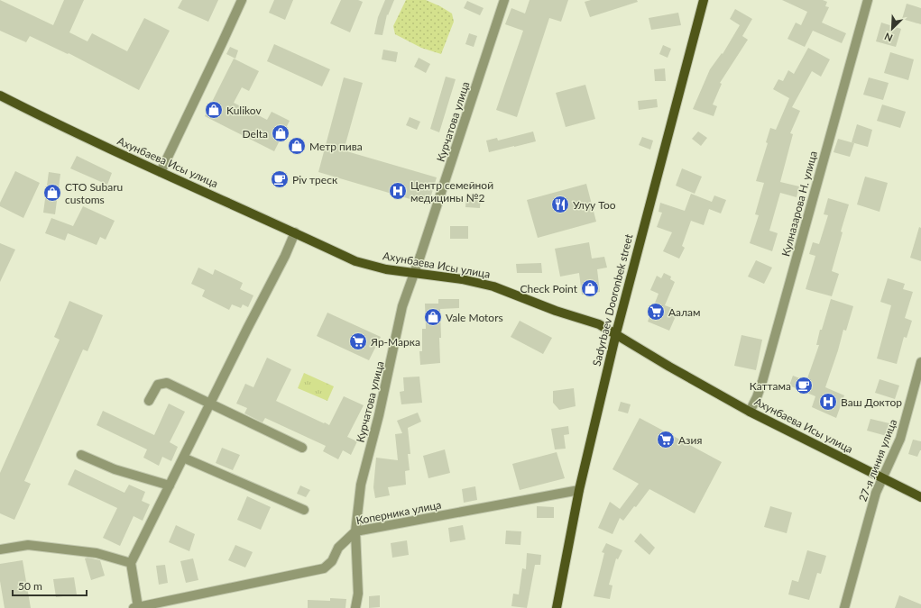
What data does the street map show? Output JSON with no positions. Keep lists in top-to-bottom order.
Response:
{
  "streets": {
    "main road": ["Ахунбаева Исы улица", "Sadyrbaev Dooronbek street"],
    "street": [
      "Курчатова улица",
      "Кулназарова Н. улица",
      "27-я линия улица",
      "Коперника улица"
    ]
  },
  "crossings": [
    ["Курчатова улица", "Ахунбаева Исы улица"],
    ["Курчатова улица", "Коперника улица"],
    ["Ахунбаева Исы улица", "Кулназарова Н. улица"],
    ["Ахунбаева Исы улица", "Sadyrbaev Dooronbek street"],
    ["Ахунбаева Исы улица", "27-я линия улица"],
    ["Sadyrbaev Dooronbek street", "Коперника улица"]
  ],
  "places": {
    "shop": [
      "Kulikov",
      "Delta",
      "Метр пива",
      "СТО Subaru customs",
      "Check Point",
      "Vale Motors"
    ],
    "cafe": ["Piv треск", "Каттама"],
    "hospital": ["Центр семейной медицины №2", "Ваш Доктор"],
    "restaurant": ["Улуу Тоо"],
    "supermarket": ["Аалам", "Яр-Марка", "Азия"]
  },
  "scale_bar": "50 m",
  "north": "bottom left"
}
